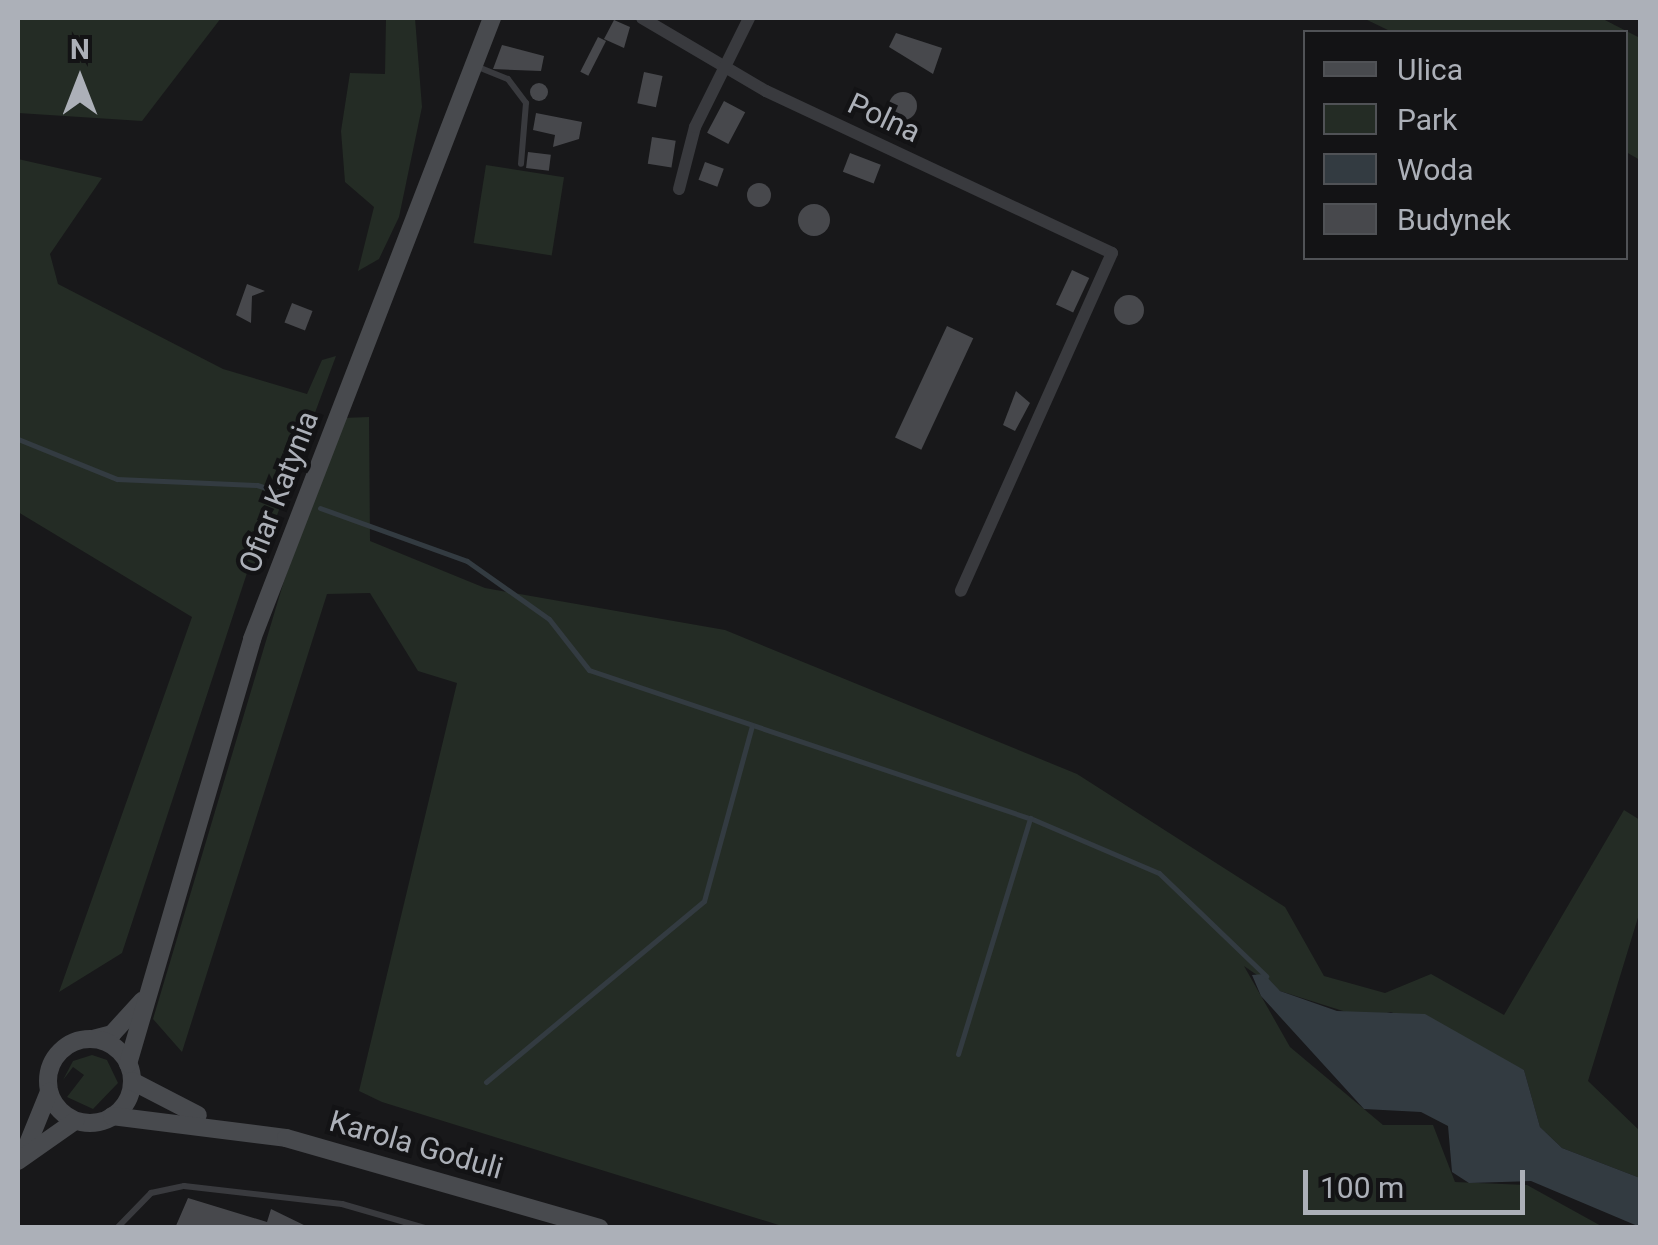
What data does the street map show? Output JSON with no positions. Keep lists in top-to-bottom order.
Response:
{
  "streets": {
    "street": ["Polna", "Ofiar Katynia", "Karola Goduli"]
  },
  "crossings": [
    ["Ofiar Katynia", "Karola Goduli"]
  ],
  "legend": [
    "Ulica",
    "Park",
    "Woda",
    "Budynek"
  ],
  "scale_bar": "100 m",
  "north": "top"
}
